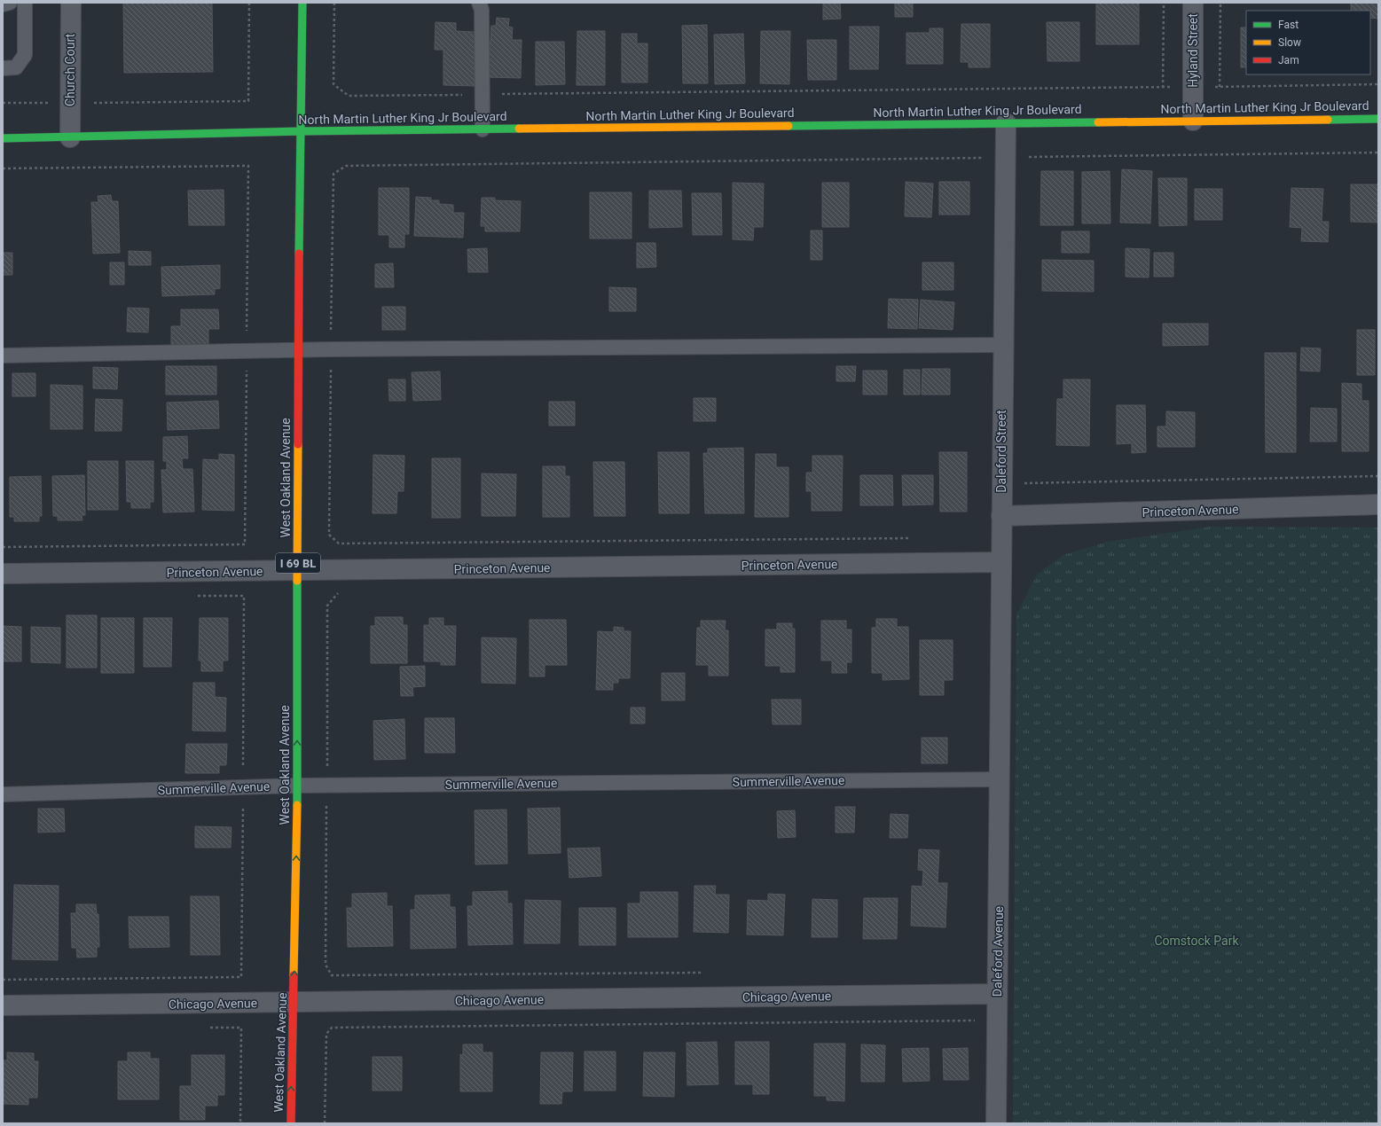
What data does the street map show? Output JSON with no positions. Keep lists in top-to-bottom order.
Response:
{
  "streets": {
    "main road": ["North Martin Luther King Jr Boulevard", "West Oakland Avenue", "I 69 BL"],
    "street": [
      "Hyland Street",
      "Church Court",
      "Daleford Street",
      "Princeton Avenue",
      "Daleford Avenue",
      "Chicago Avenue"
    ],
    "lane": ["Summerville Avenue"]
  },
  "crossings": [
    ["Hyland Street", "North Martin Luther King Jr Boulevard"],
    ["Church Court", "North Martin Luther King Jr Boulevard"],
    ["North Martin Luther King Jr Boulevard", "Daleford Street"],
    ["North Martin Luther King Jr Boulevard", "West Oakland Avenue"],
    ["Daleford Street", "Princeton Avenue"],
    ["Daleford Street", "Summerville Avenue"],
    ["Daleford Street", "Daleford Avenue"],
    ["West Oakland Avenue", "Princeton Avenue"],
    ["West Oakland Avenue", "Summerville Avenue"],
    ["West Oakland Avenue", "Chicago Avenue"],
    ["Summerville Avenue", "Daleford Avenue"],
    ["Daleford Avenue", "Chicago Avenue"]
  ],
  "one_way": ["West Oakland Avenue"],
  "parks": ["Comstock Park"],
  "legend": ["Fast", "Slow", "Jam"]
}
